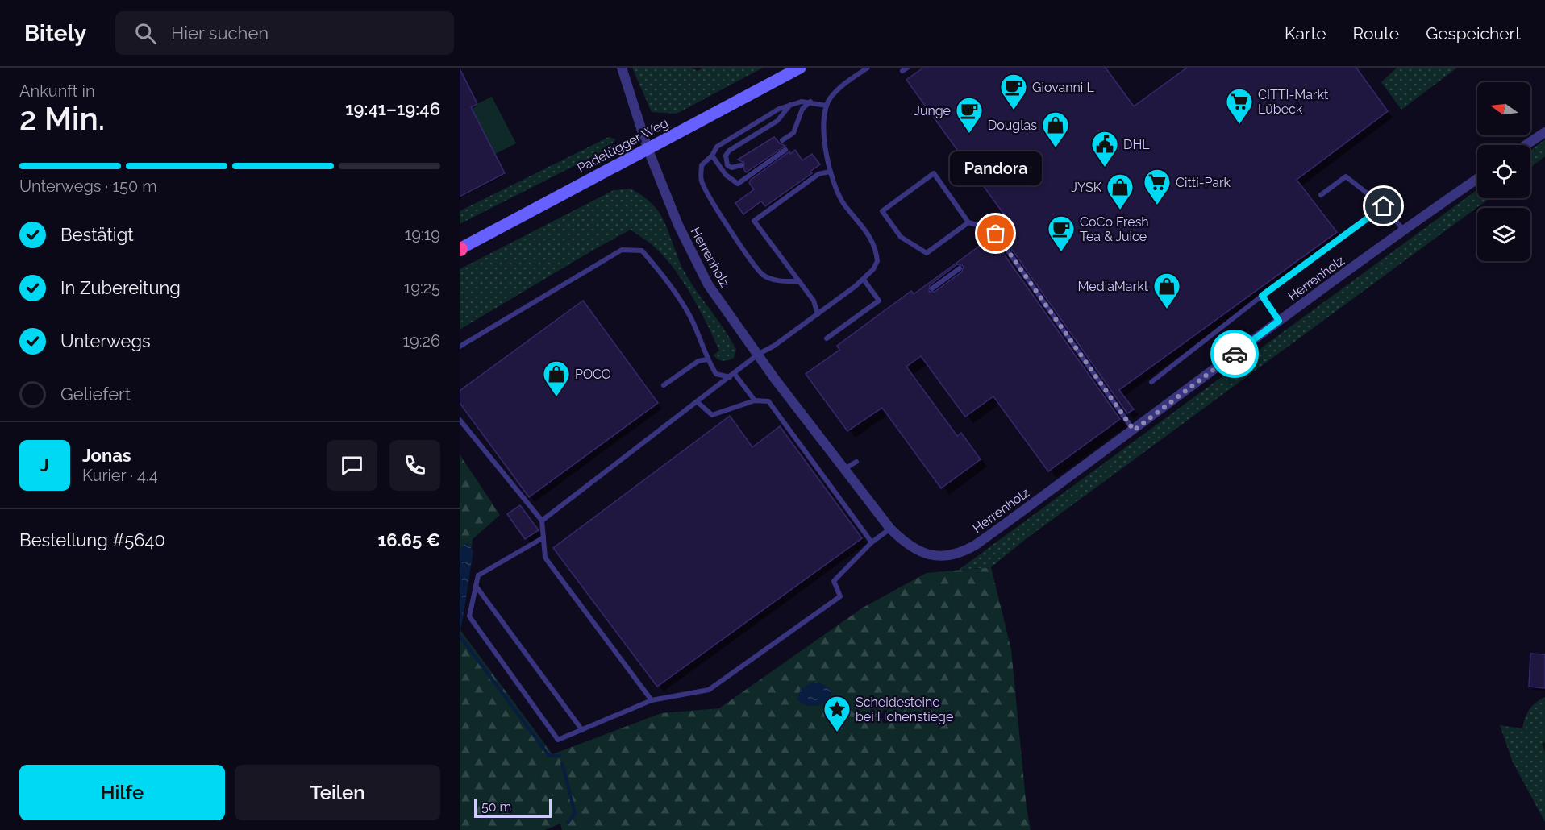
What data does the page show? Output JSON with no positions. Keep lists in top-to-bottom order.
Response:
{
  "streets": {
    "main road": ["Padelügger Weg"],
    "street": ["Herrenholz"]
  },
  "crossings": [
    ["Padelügger Weg", "Herrenholz"]
  ],
  "places": {
    "cafe": ["Giovanni L", "Junge", "CoCo Fresh Tea & Juice"],
    "supermarket": ["CITTI-Markt Lübeck", "Citti-Park"],
    "shop": [
      "Douglas",
      "JYSK",
      "MediaMarkt",
      "POCO"
    ],
    "public building": ["DHL"],
    "other": ["Pandora"],
    "place": ["Scheidesteine bei Hohenstiege"]
  },
  "scale_bar": "50 m",
  "north": "left",
  "page": {
    "header": "Bitely",
    "search": "Hier suchen",
    "nav": ["Karte", "Route", "Gespeichert"],
    "heading": ["2 Min.", "Ankunft in", "19:41–19:46"],
    "panel": [
      "Jonas",
      "Kurier · 4.4",
      "Bestellung #5640",
      "16.65 €"
    ],
    "bar": "Unterwegs · 150 m",
    "bubble": "Pandora",
    "list": [
      ["Bestätigt", "19:19"],
      ["In Zubereitung", "19:25"],
      ["Unterwegs", "19:26"],
      "Geliefert"
    ],
    "round": "J",
    "buttons": ["Hilfe", "Teilen"],
    "scale": "50 m"
  }
}
